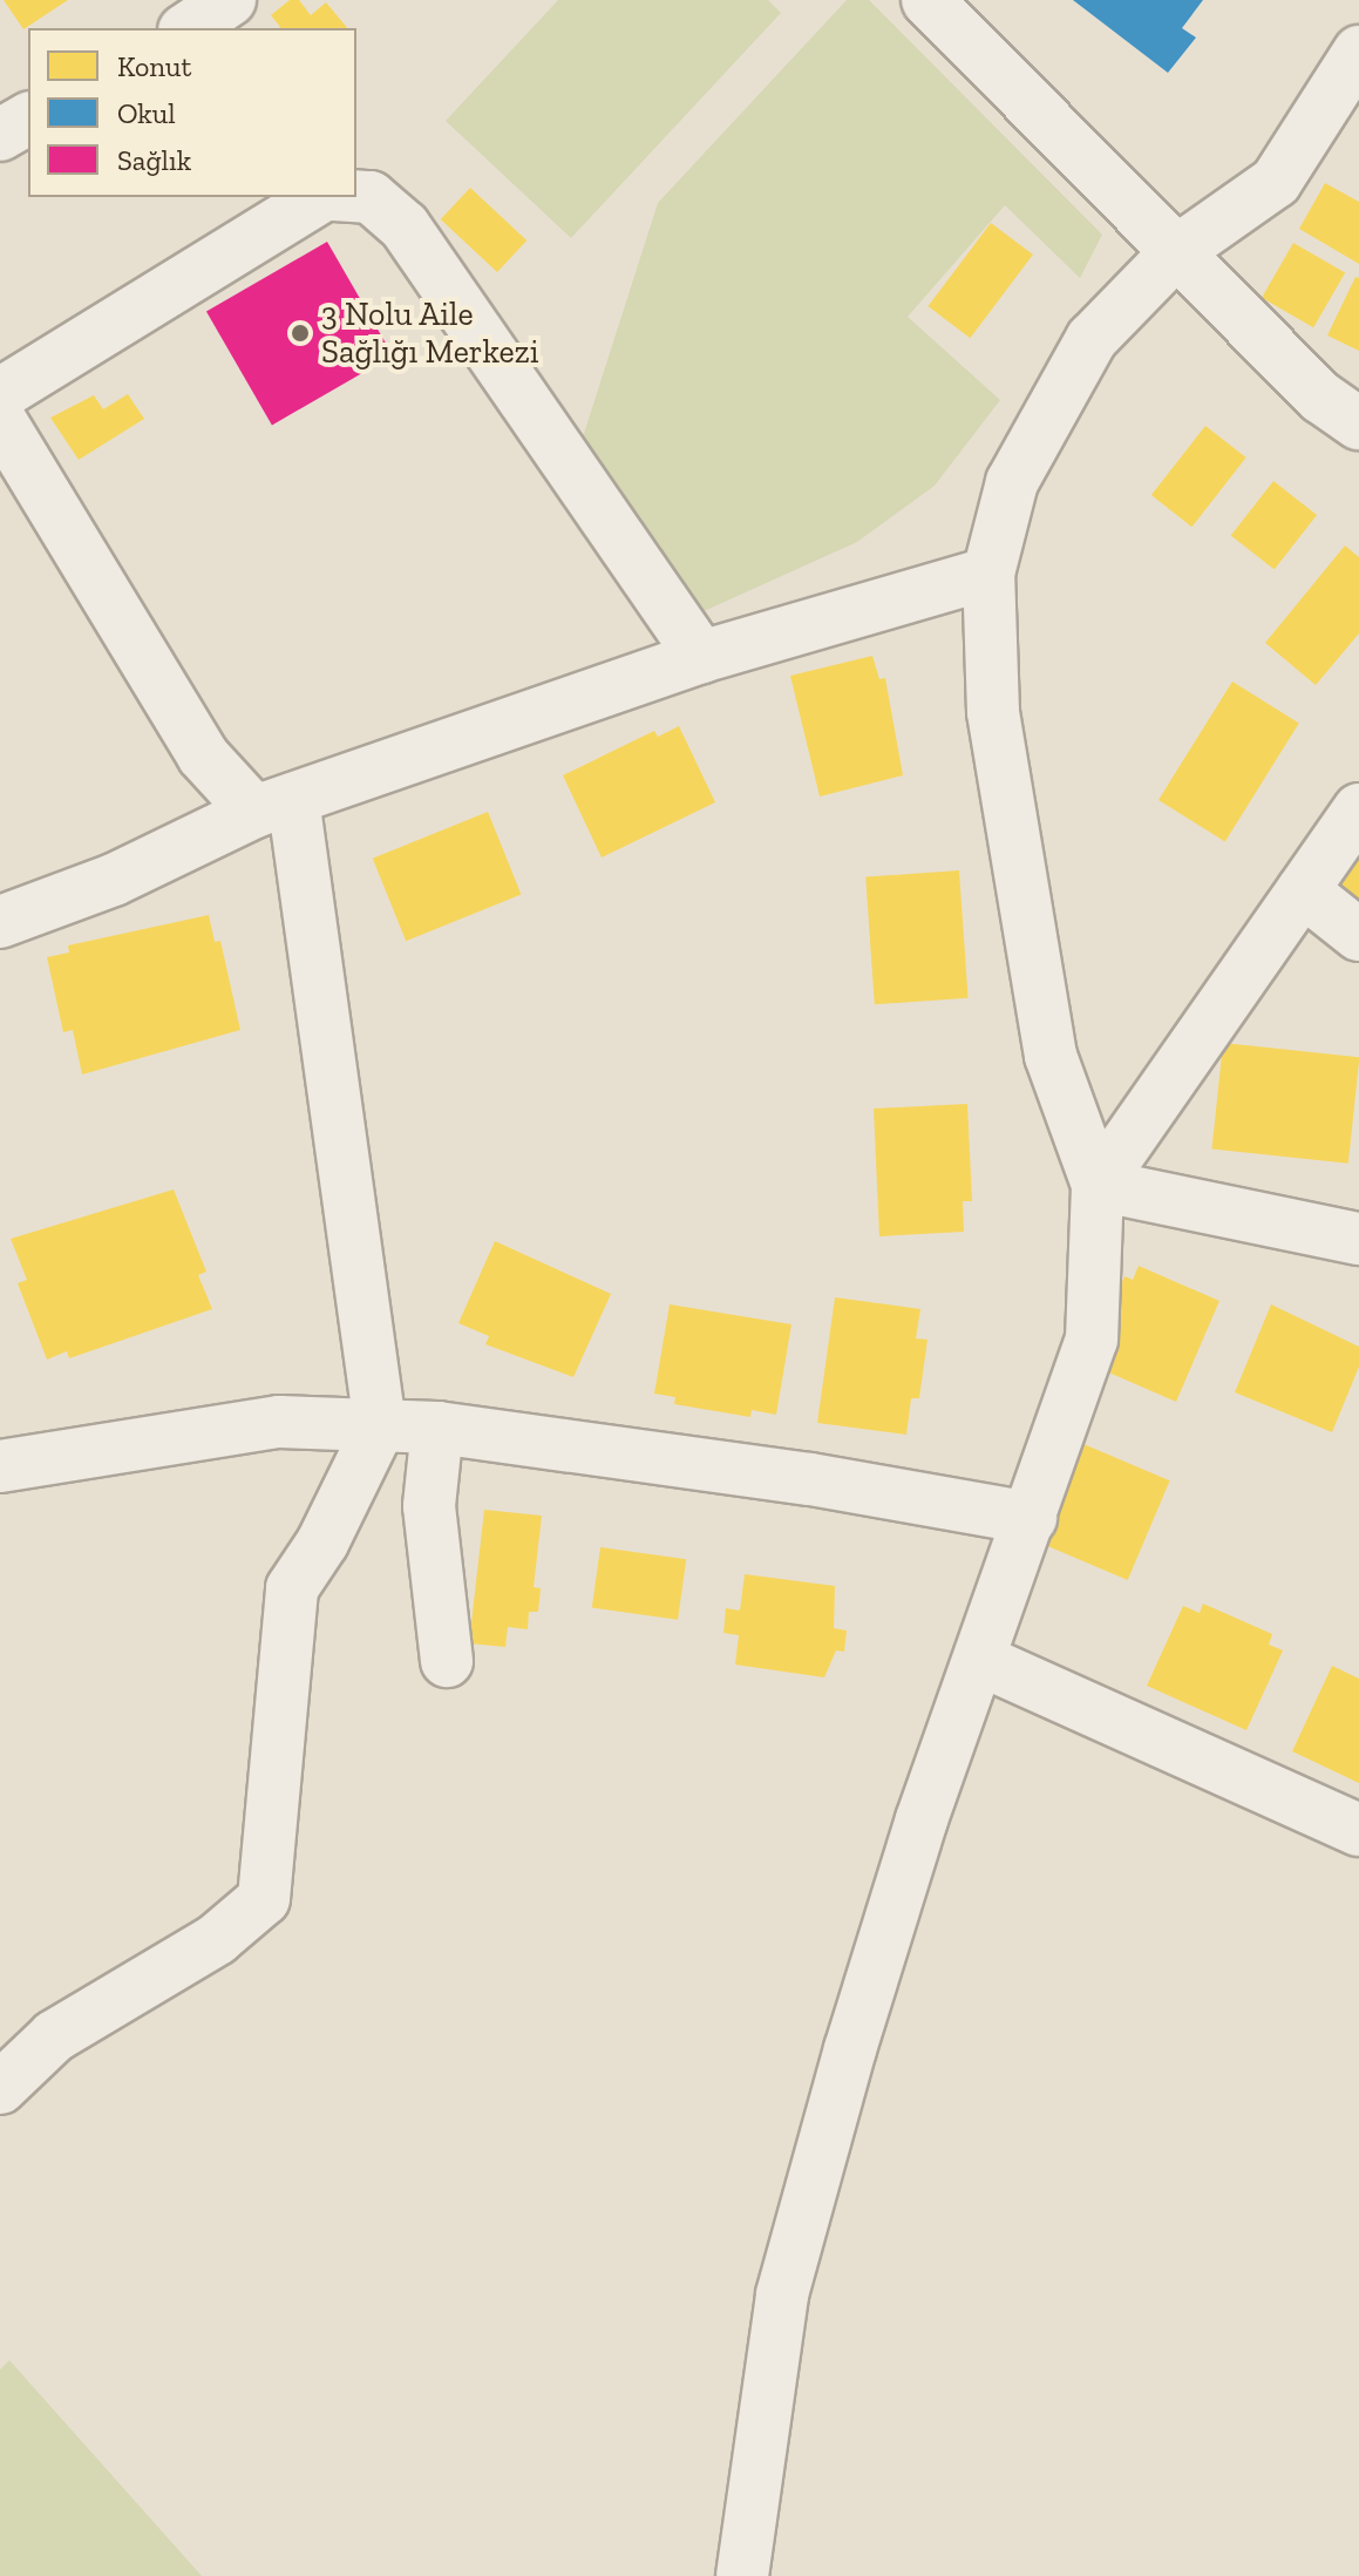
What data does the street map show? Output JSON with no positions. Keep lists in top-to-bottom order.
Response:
{
  "places": ["3 Nolu Aile Sağlığı Merkezi"],
  "legend": ["Konut", "Okul", "Sağlık"]
}
